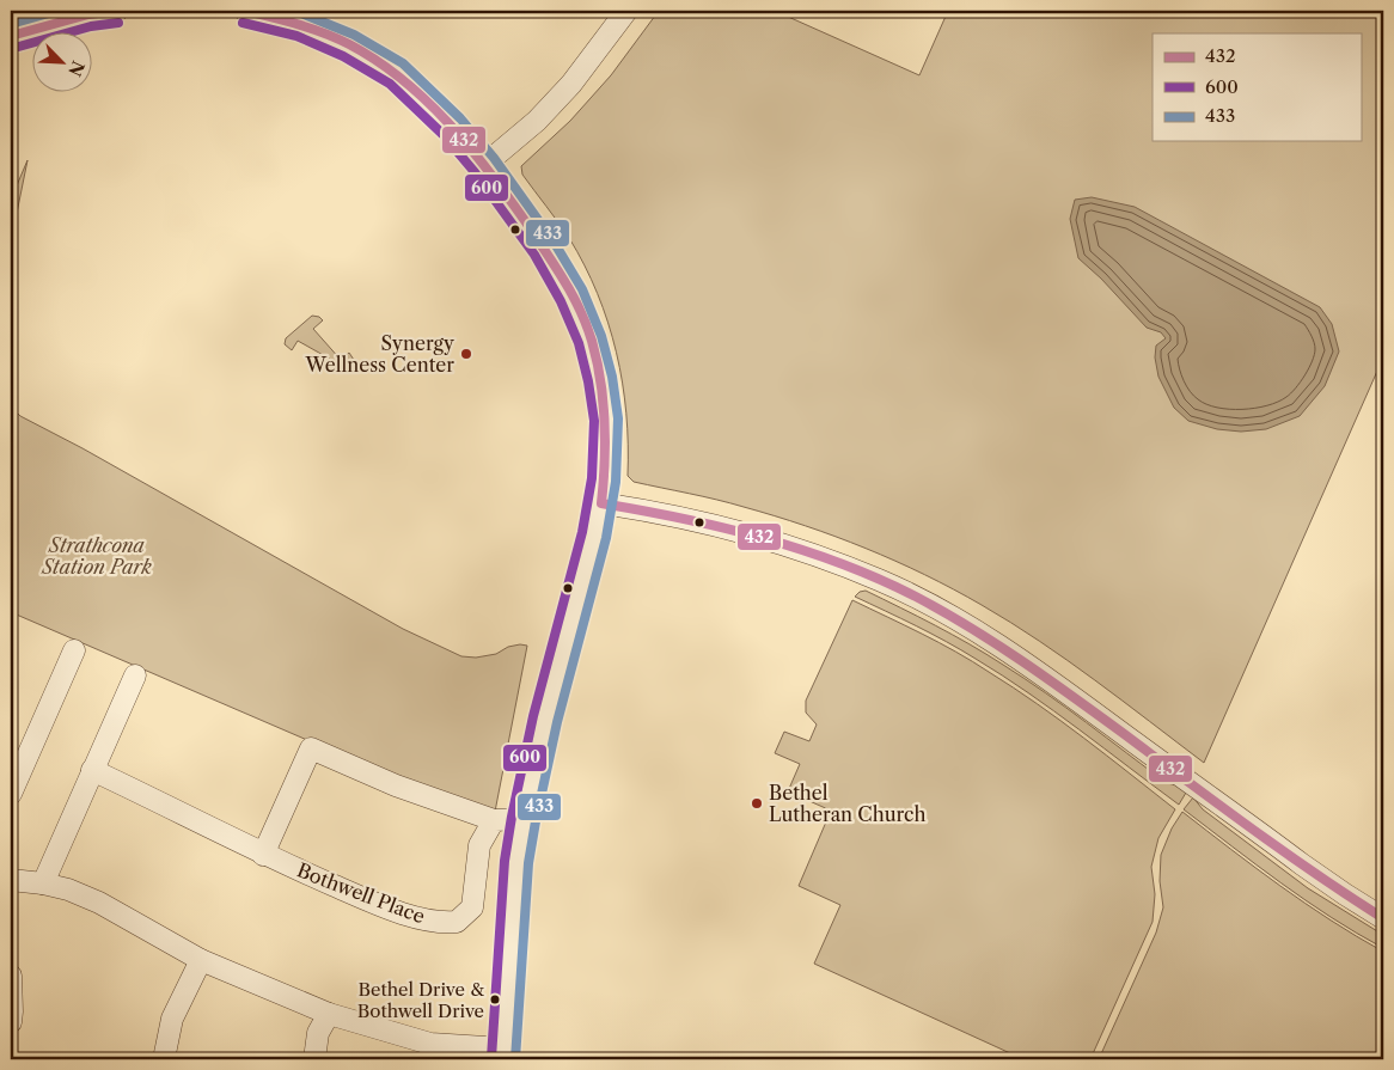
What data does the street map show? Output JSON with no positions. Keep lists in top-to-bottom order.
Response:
{
  "streets": {
    "street": ["Bothwell Place"]
  },
  "parks": ["Strathcona Station Park"],
  "places": ["Synergy Wellness Center", "Bethel Lutheran Church", "Bethel Drive & Bothwell Drive"],
  "lines": ["transit line 432", "transit line 433", "transit line 600"],
  "legend": ["432", "600", "433"],
  "north": "bottom right"
}
